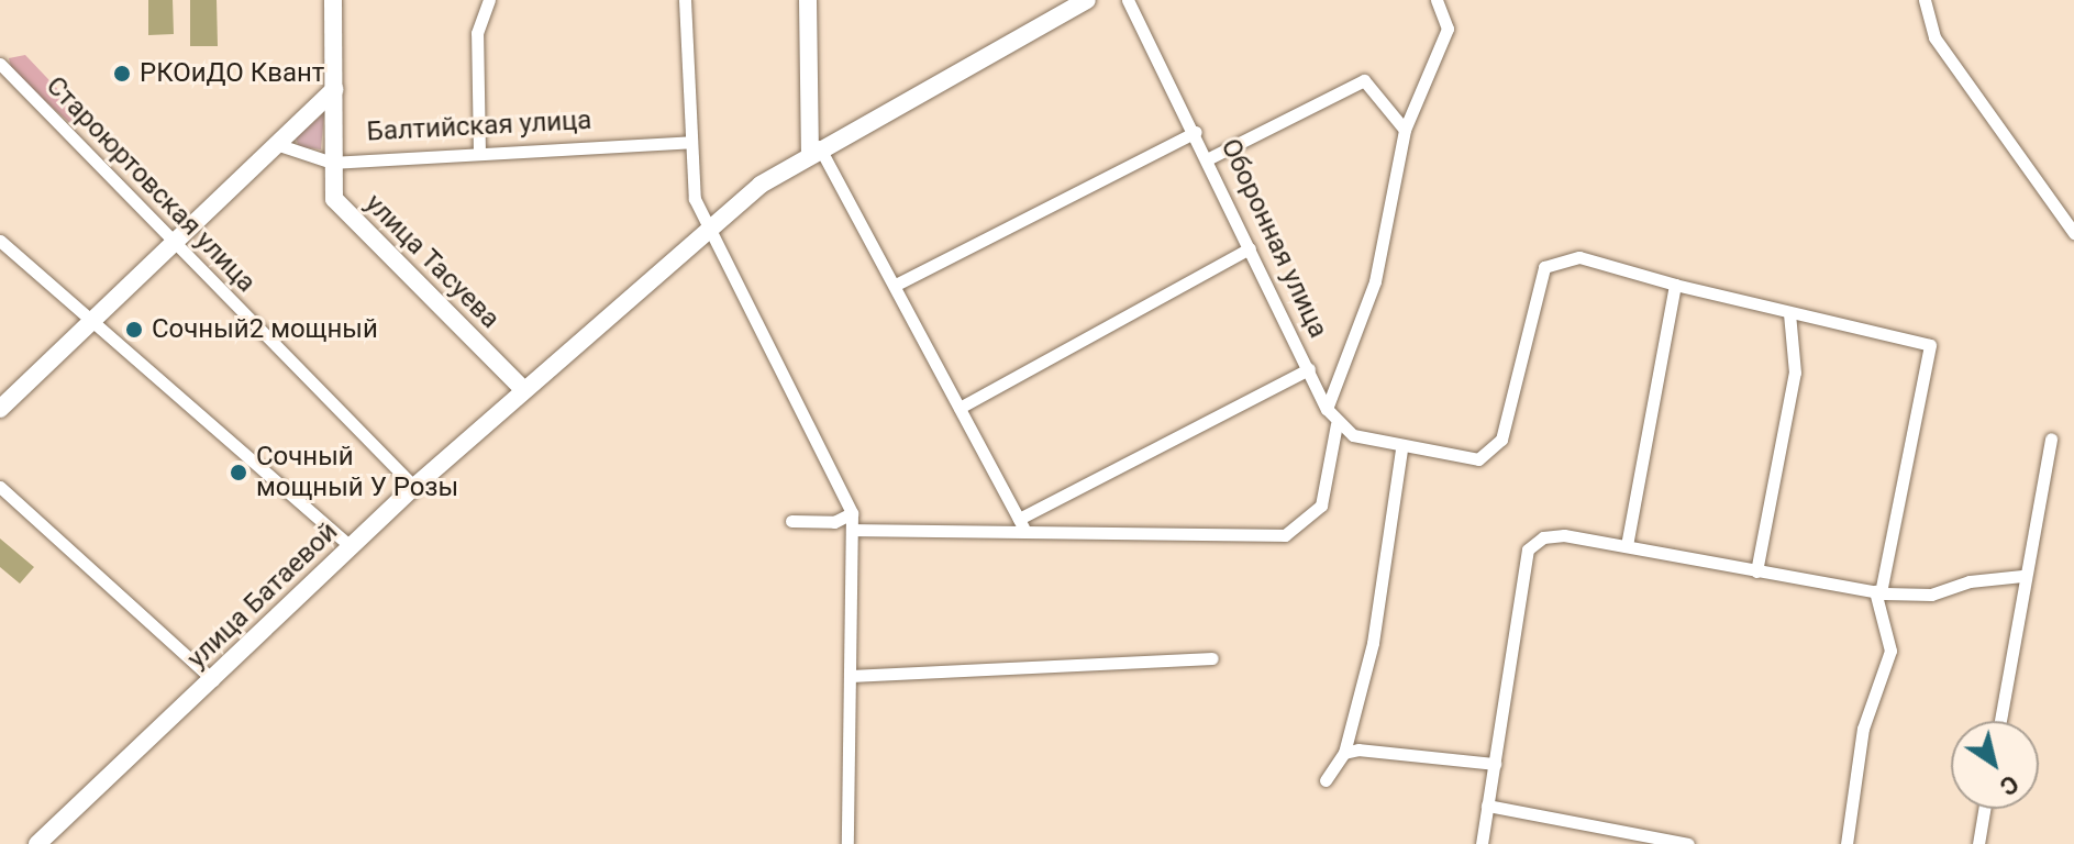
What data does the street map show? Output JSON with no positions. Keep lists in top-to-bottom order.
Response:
{
  "streets": {
    "main road": ["улица Тасуева", "улица Батаевой"],
    "street": ["Балтийская улица", "Староюртовская улица", "Оборонная улица"]
  },
  "crossings": [
    ["Балтийская улица", "улица Тасуева"],
    ["Староюртовская улица", "улица Батаевой"],
    ["улица Тасуева", "улица Батаевой"]
  ],
  "places": ["РКОиДО Квант", "Сочный2 мощный", "Сочный мощный У Розы"],
  "north": "bottom right"
}
